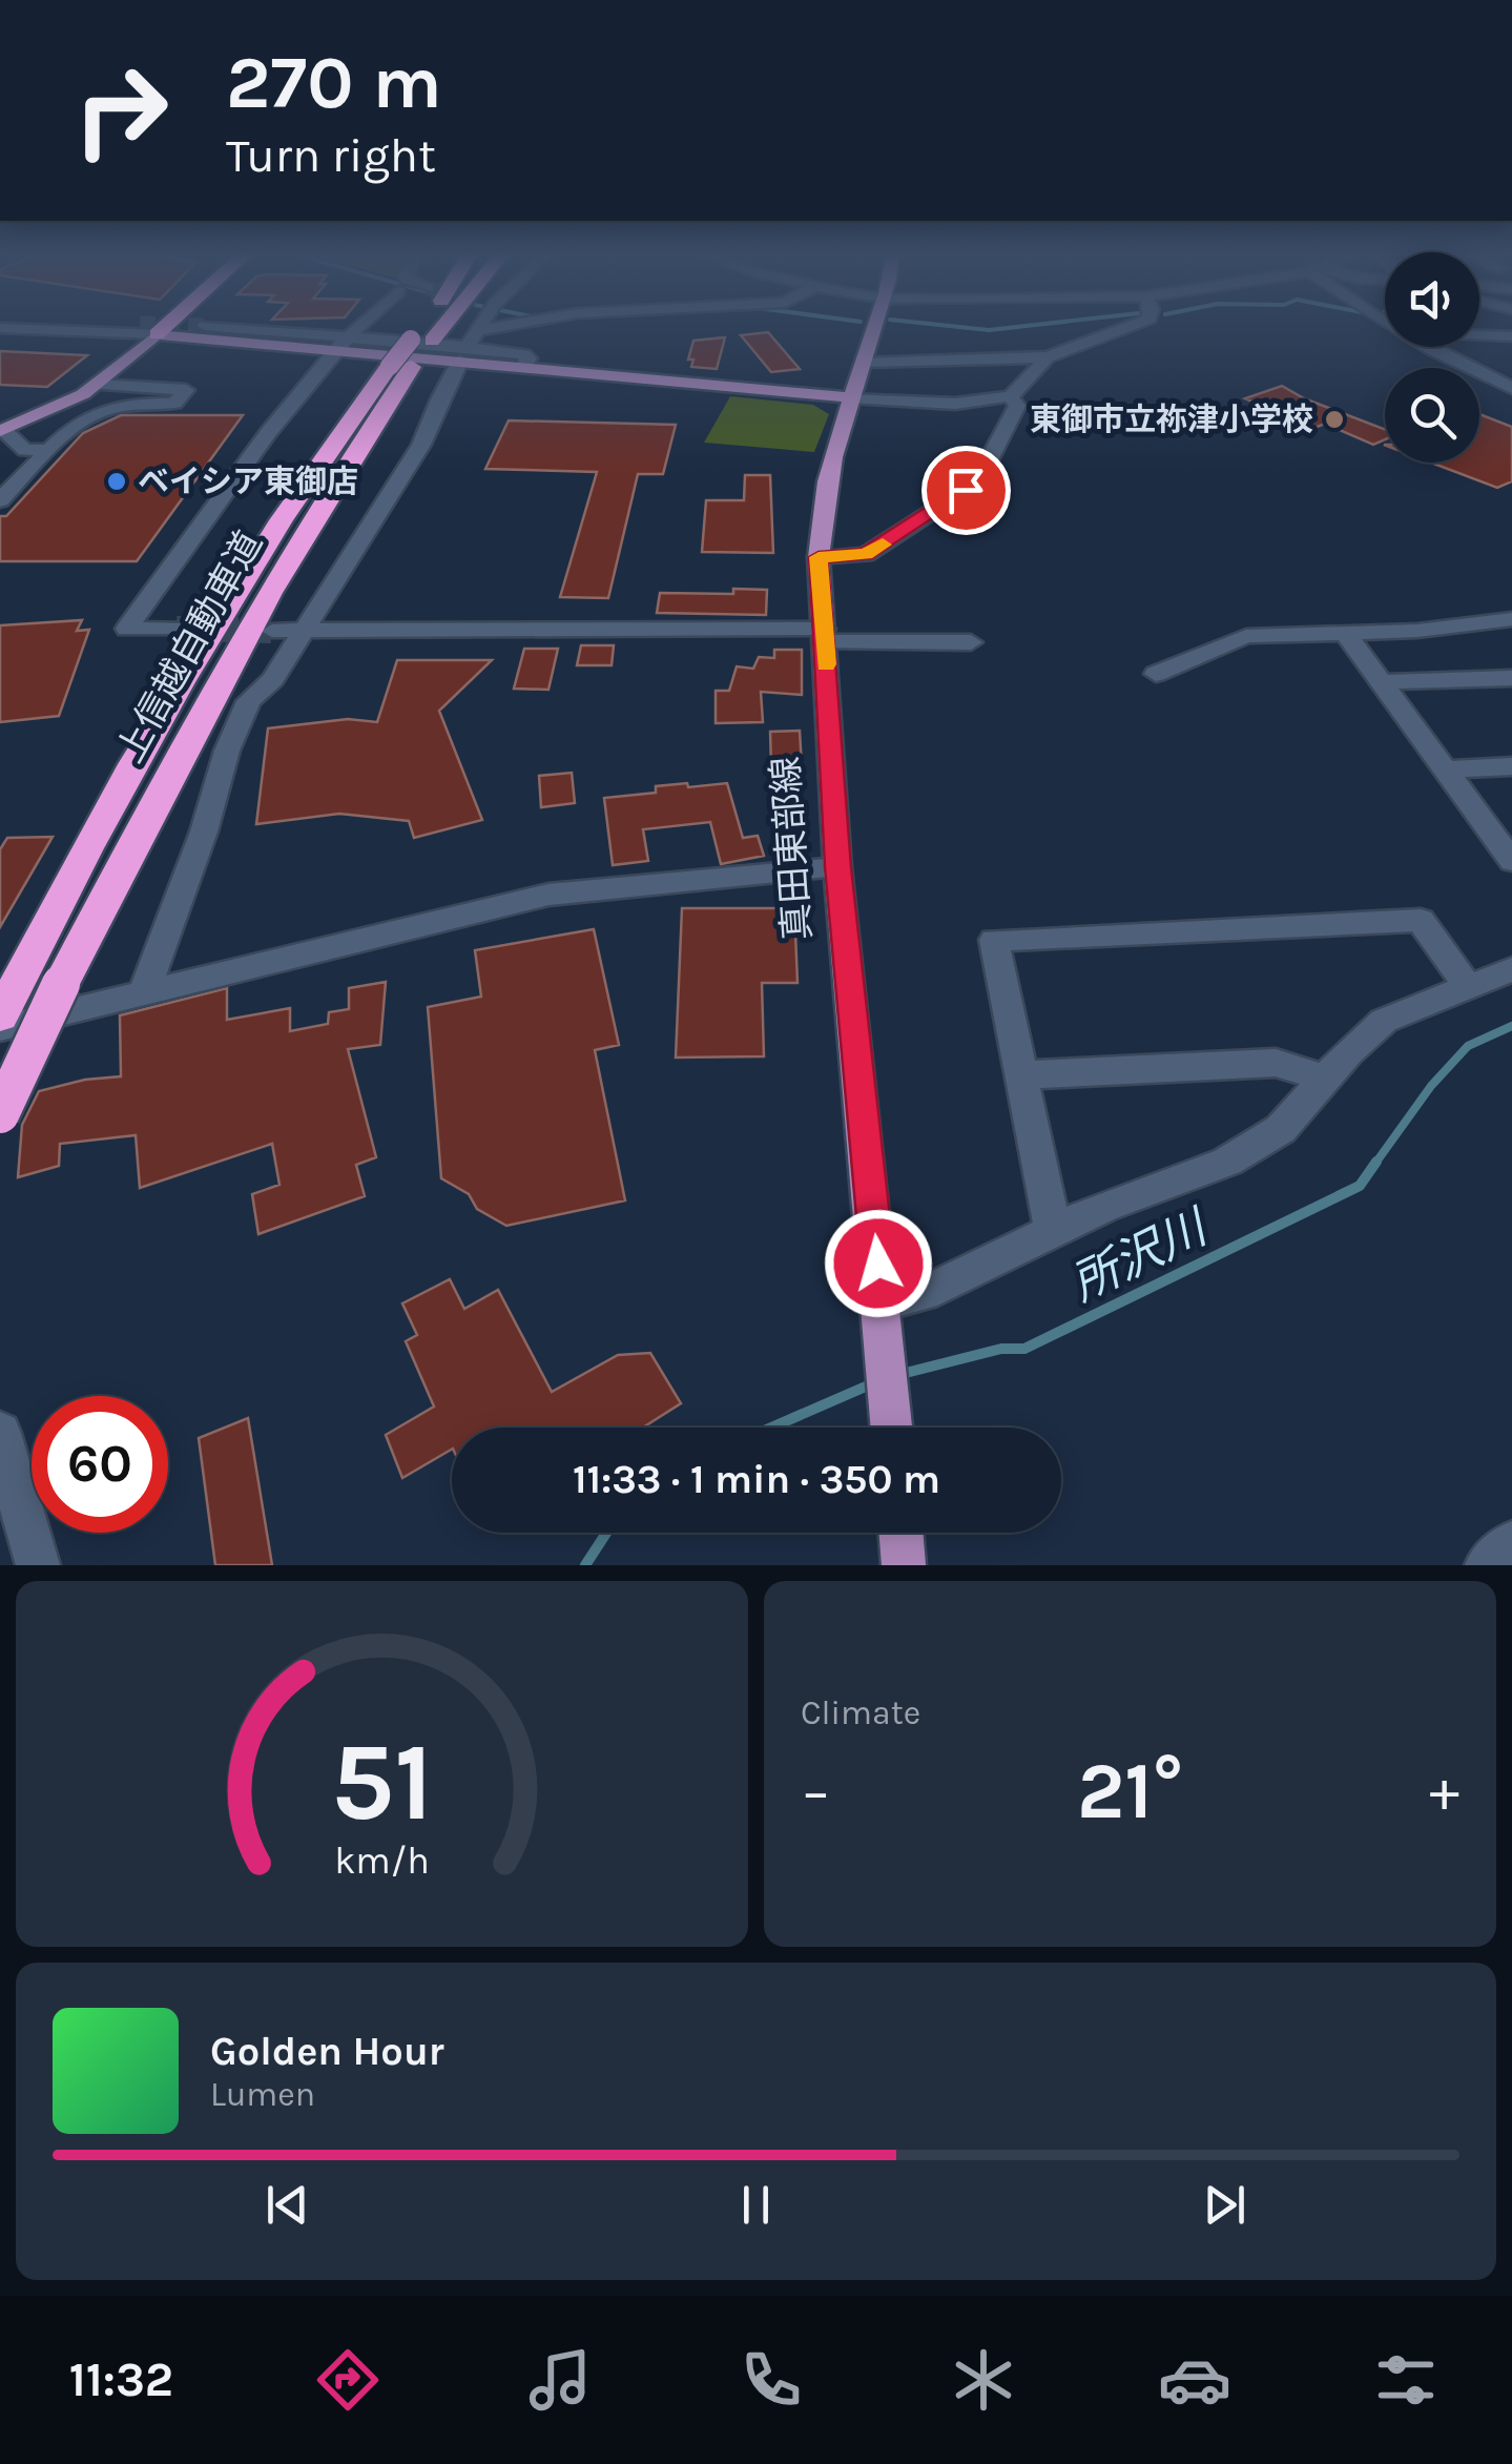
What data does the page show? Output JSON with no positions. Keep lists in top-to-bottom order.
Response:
{
  "streets": {
    "highway": ["上信越自動車道"],
    "main road": ["真田東部線"]
  },
  "water": ["所沢川"],
  "places": ["東御市立祢津小学校", "ベイシア東御店"],
  "page": {
    "turn": ["270 m", "Turn right"],
    "limit": "60",
    "trip": "11:33 · 1 min · 350 m",
    "tile": "Climate",
    "heat": ["−", "21°", "+"],
    "song": ["Golden Hour", "Lumen"],
    "tabs": "11:32",
    "gauge": ["51", "km/h"]
  }
}
